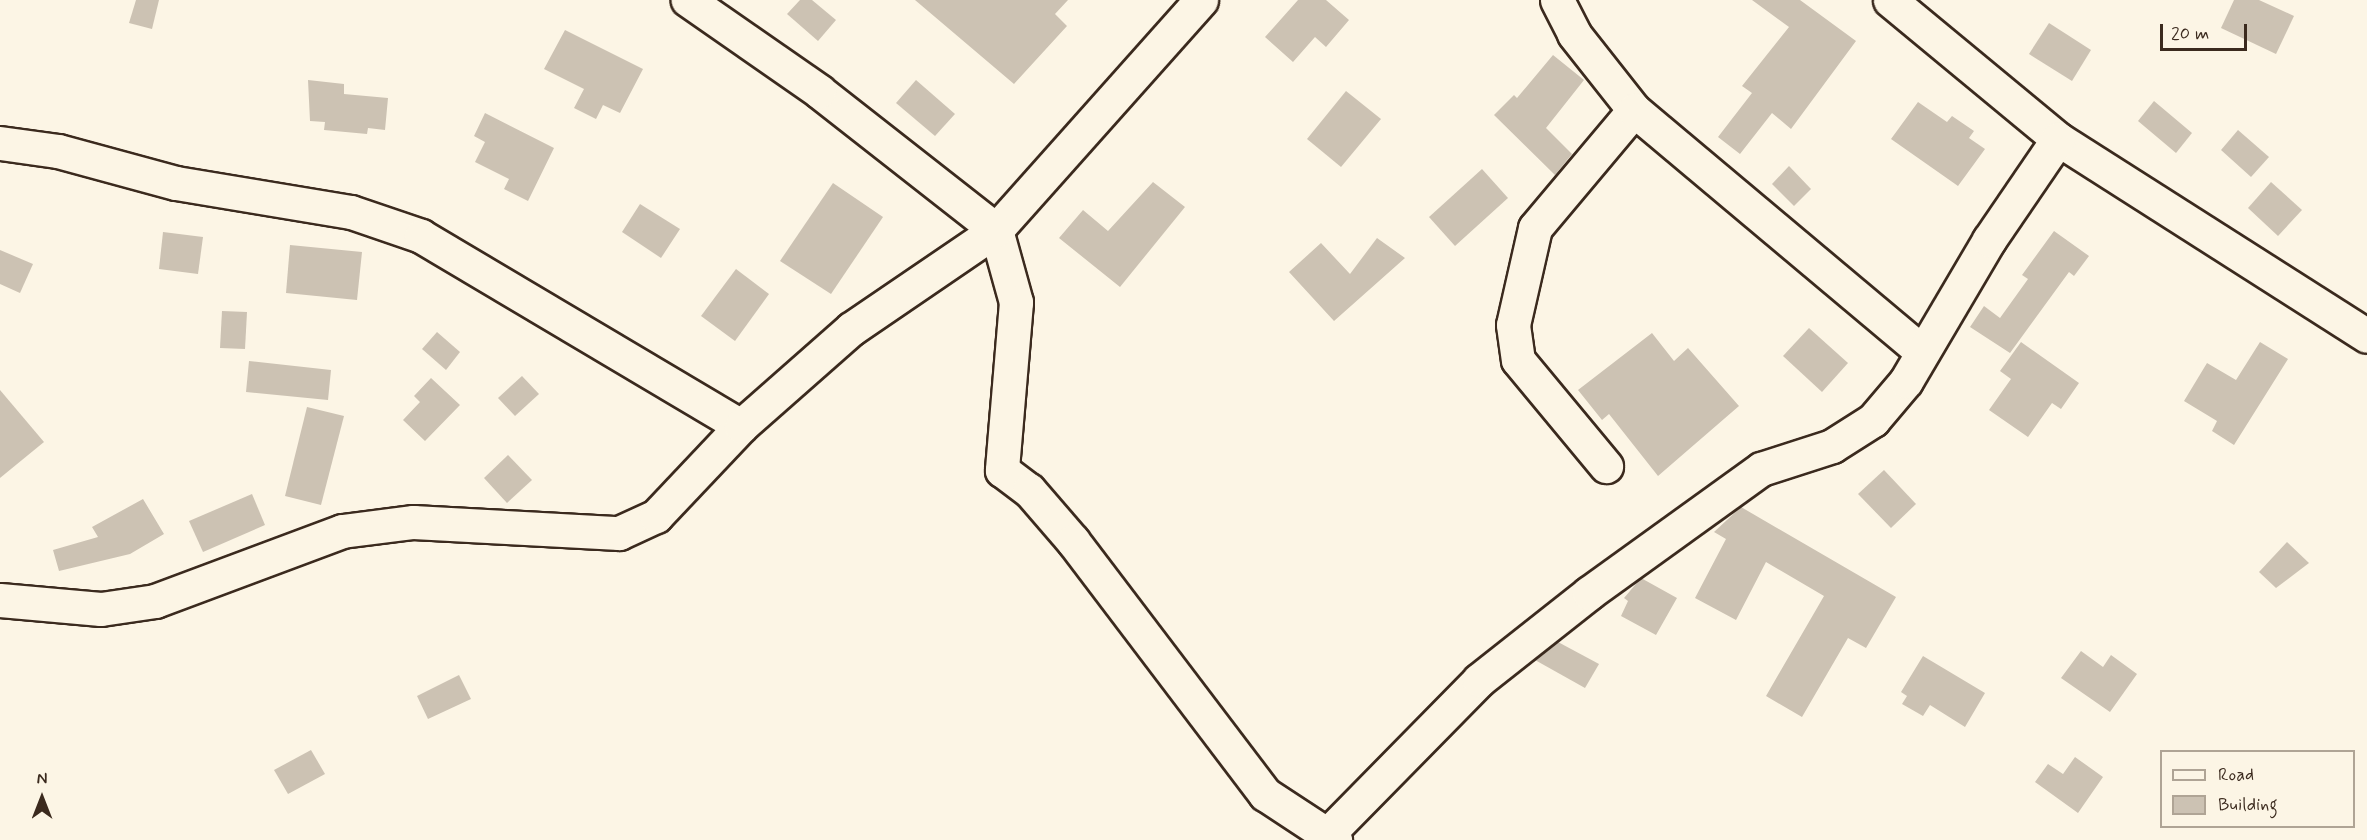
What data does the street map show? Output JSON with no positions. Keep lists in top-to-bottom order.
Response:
{
  "legend": ["Road", "Building"],
  "scale_bar": "20 m",
  "north": "top"
}
